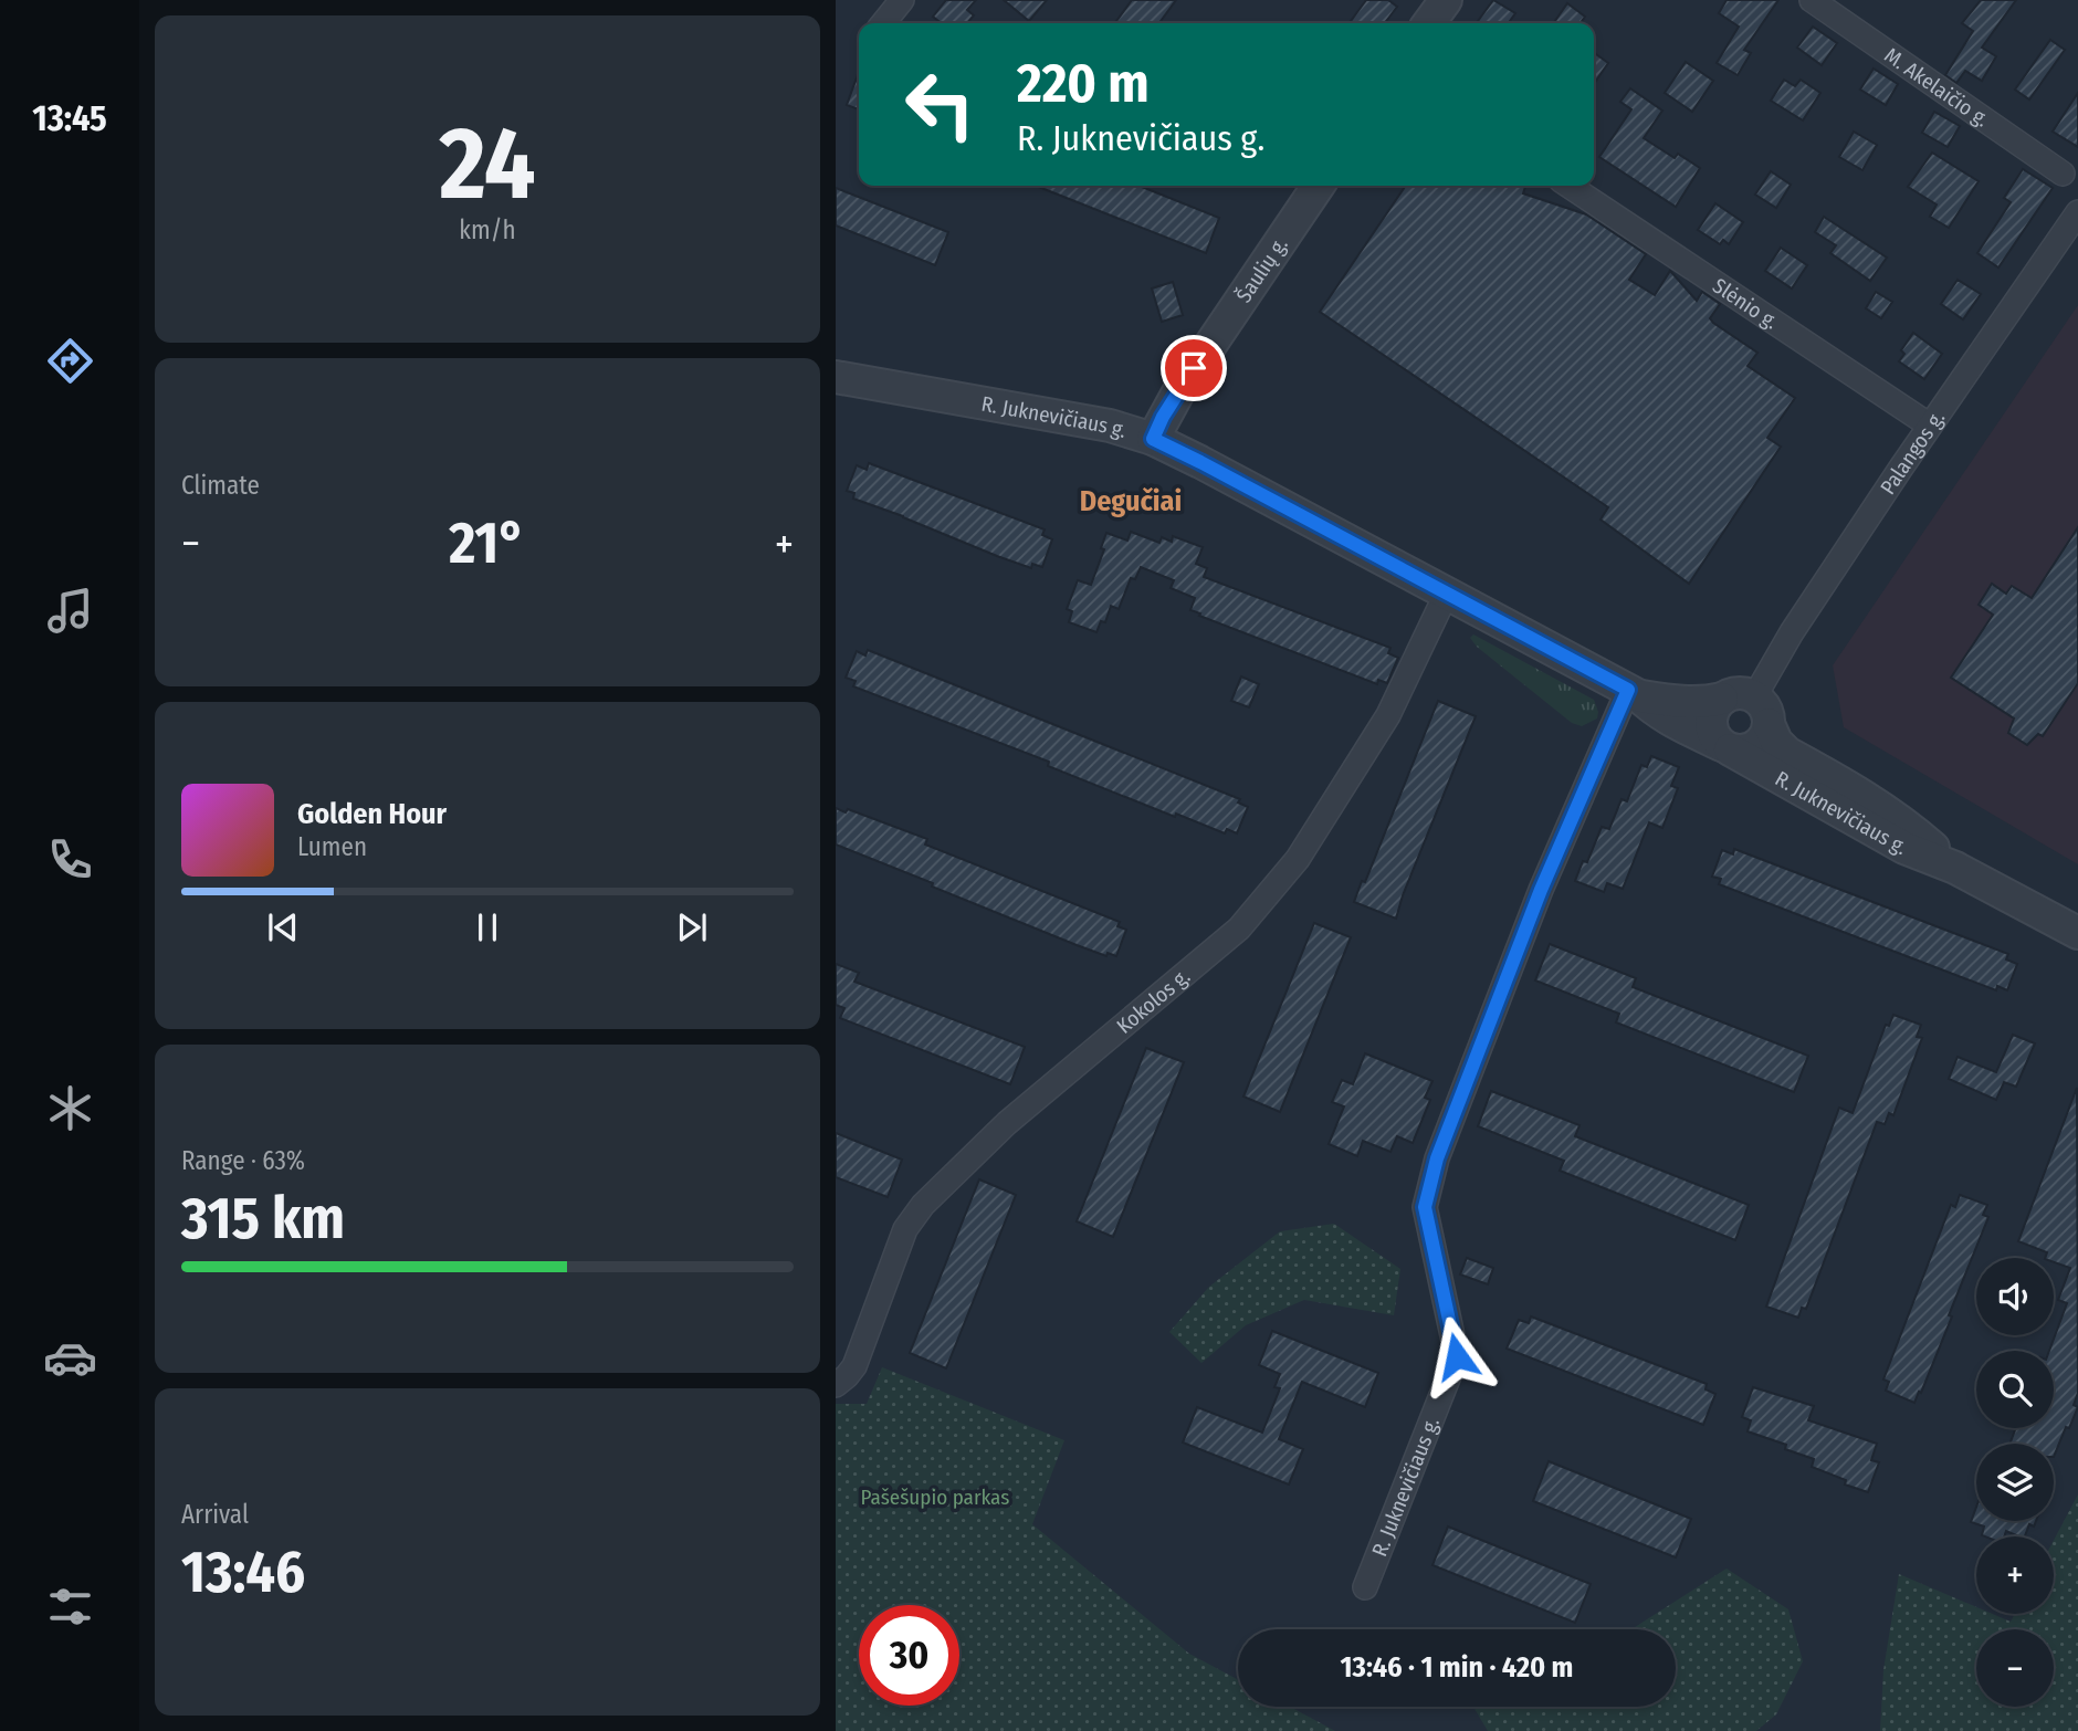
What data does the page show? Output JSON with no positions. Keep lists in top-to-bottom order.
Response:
{
  "streets": {
    "street": [
      "M. Akelaičio g.",
      "Šaulių g.",
      "Slėnio g.",
      "R. Juknevičiaus g.",
      "Palangos g.",
      "Kokolos g."
    ]
  },
  "crossings": [
    ["Šaulių g.", "R. Juknevičiaus g."],
    ["Slėnio g.", "Palangos g."],
    ["R. Juknevičiaus g.", "Palangos g."],
    ["R. Juknevičiaus g.", "Kokolos g."]
  ],
  "districts": ["Degučiai"],
  "parks": ["Pašešupio parkas"],
  "page": {
    "tabs": "13:45",
    "tile": [
      ["24", "km/h"],
      "Climate",
      ["Range · 63%", "315 km"],
      ["Arrival", "13:46"]
    ],
    "turn": ["220 m", "R. Juknevičiaus g."],
    "heat": ["−", "21°", "+"],
    "song": ["Golden Hour", "Lumen"],
    "map_buttons": ["+", "−"],
    "limit": "30",
    "trip": "13:46 · 1 min · 420 m"
  }
}
